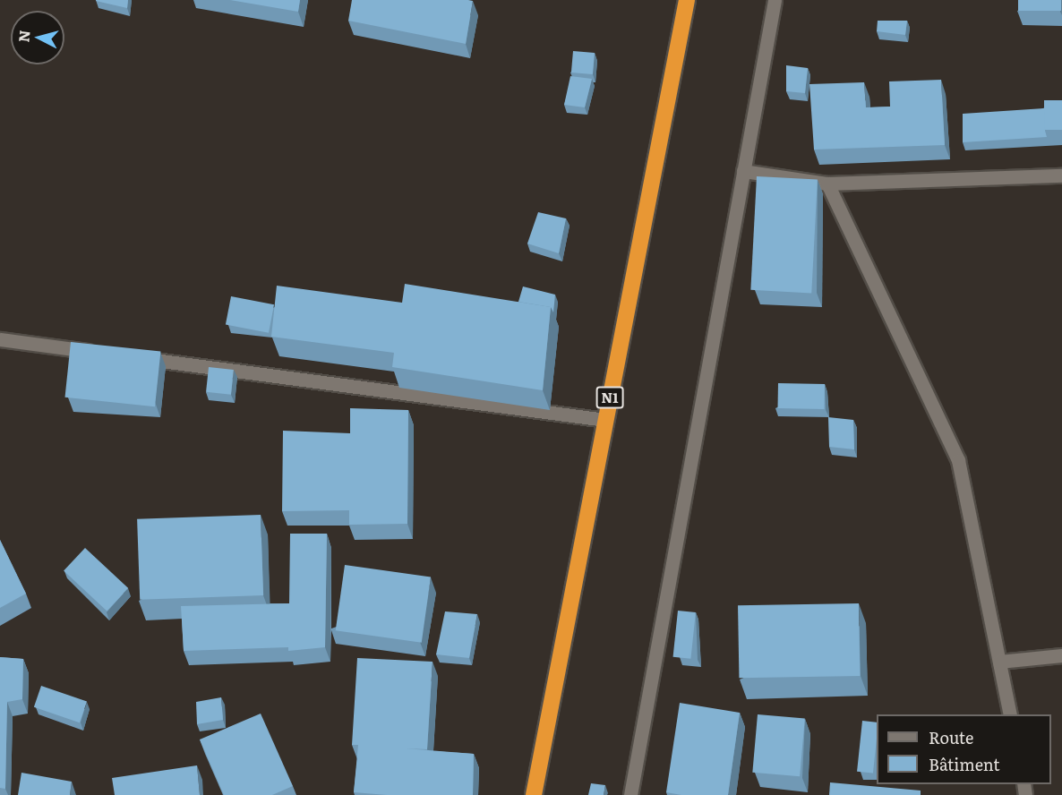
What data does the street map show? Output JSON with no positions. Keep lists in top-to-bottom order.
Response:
{
  "streets": {
    "highway": ["N1"]
  },
  "legend": ["Route", "Bâtiment"],
  "north": "left"
}
